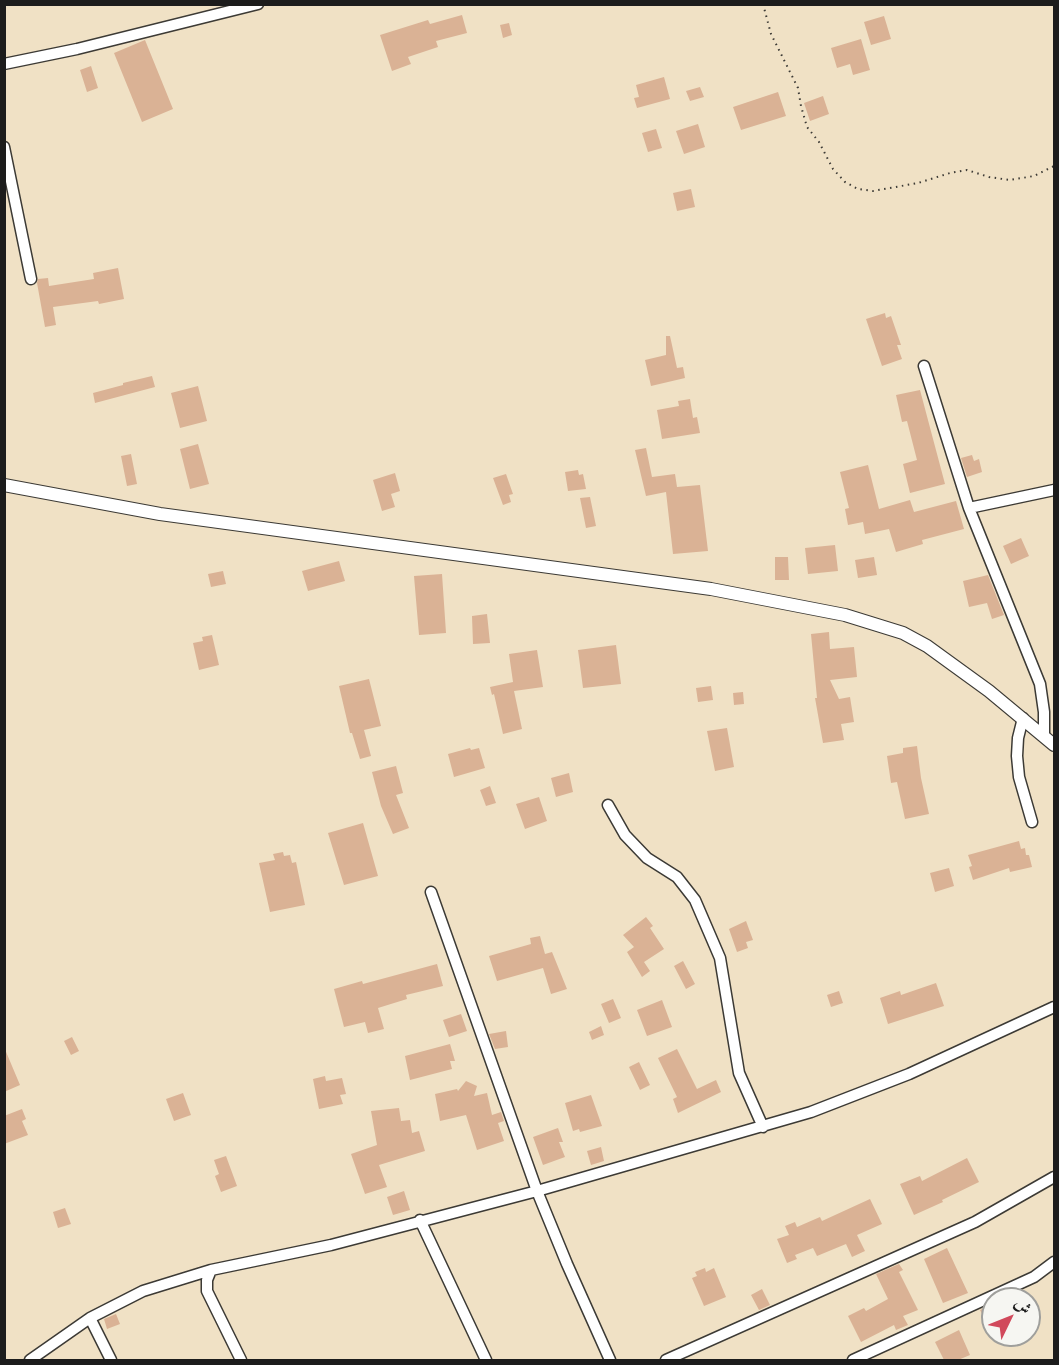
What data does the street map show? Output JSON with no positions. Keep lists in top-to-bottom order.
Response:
{
  "north": "top right"
}
